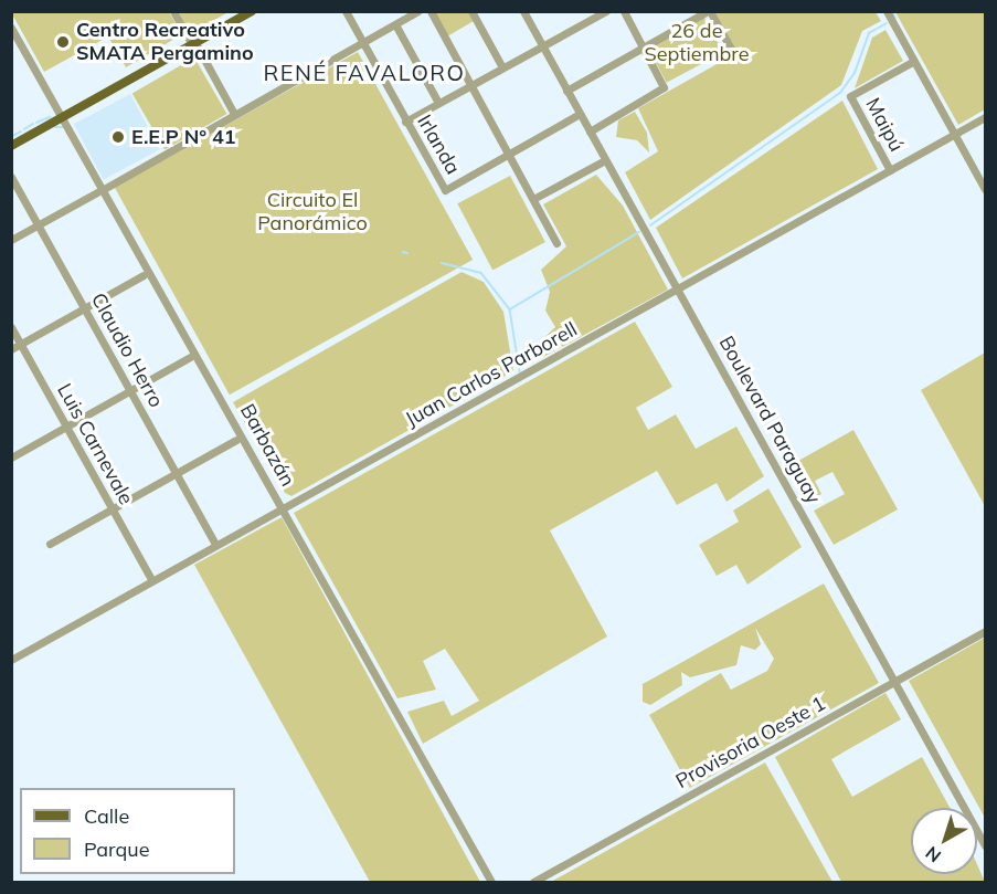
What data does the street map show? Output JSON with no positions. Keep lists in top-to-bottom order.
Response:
{
  "streets": {
    "street": [
      "Maipú",
      "Irlanda",
      "Claudio Herro",
      "Juan Carlos Parborell",
      "Boulevard Paraguay",
      "Luis Carnevale",
      "Barbazán",
      "Provisoria Oeste 1"
    ]
  },
  "crossings": [
    ["Maipú", "Juan Carlos Parborell"],
    ["Juan Carlos Parborell", "Boulevard Paraguay"],
    ["Juan Carlos Parborell", "Barbazán"],
    ["Boulevard Paraguay", "Provisoria Oeste 1"]
  ],
  "districts": ["RENÉ FAVALORO"],
  "parks": ["26 de Septiembre", "Circuito El Panorámico"],
  "places": ["Centro Recreativo SMATA Pergamino", "E.E.P N° 41"],
  "legend": ["Calle", "Parque"],
  "north": "bottom left"
}
